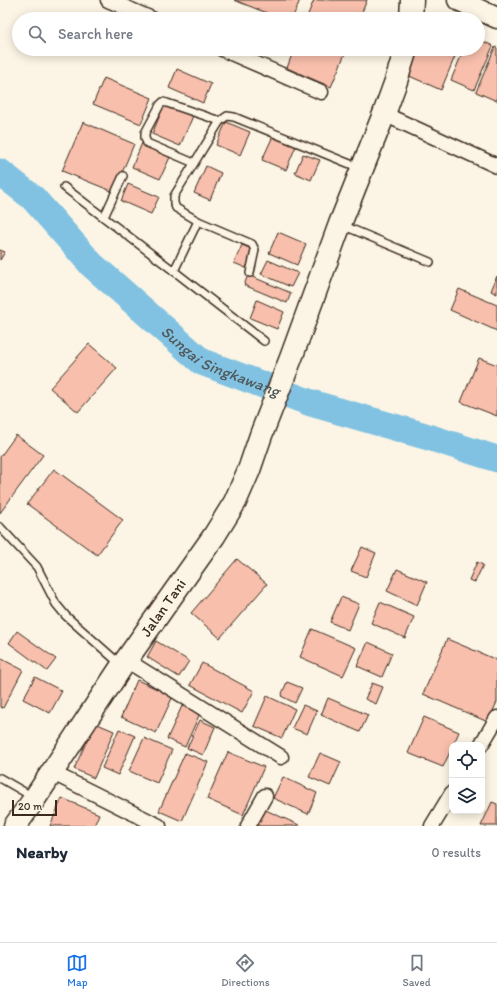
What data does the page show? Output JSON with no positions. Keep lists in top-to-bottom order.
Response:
{
  "streets": {
    "highway": ["Jalan Tani"]
  },
  "water": ["Sungai Singkawang"],
  "scale_bar": "20 m",
  "page": {
    "search": "Search here",
    "scale": "20 m",
    "heading": ["Nearby", "0 results"],
    "nav": ["Map", "Directions", "Saved"]
  }
}
